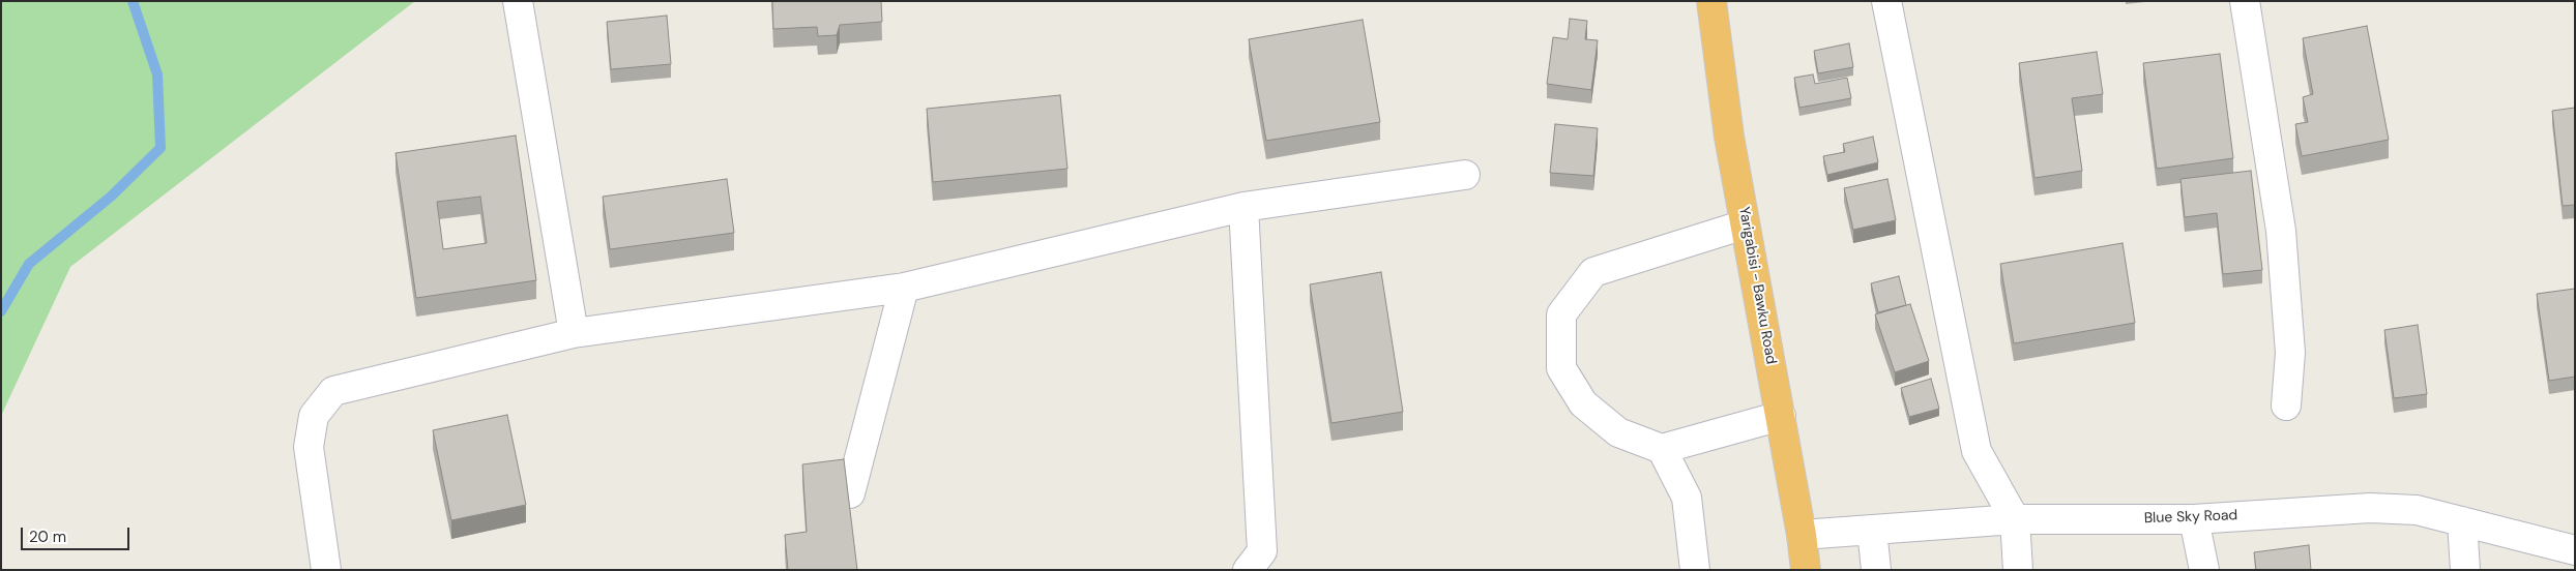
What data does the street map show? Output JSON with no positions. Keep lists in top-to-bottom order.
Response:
{
  "streets": {
    "highway": ["Yarigabisi - Bawku Road"],
    "street": ["Blue Sky Road"]
  },
  "crossings": [
    ["Yarigabisi - Bawku Road", "Blue Sky Road"]
  ],
  "scale_bar": "20 m"
}
